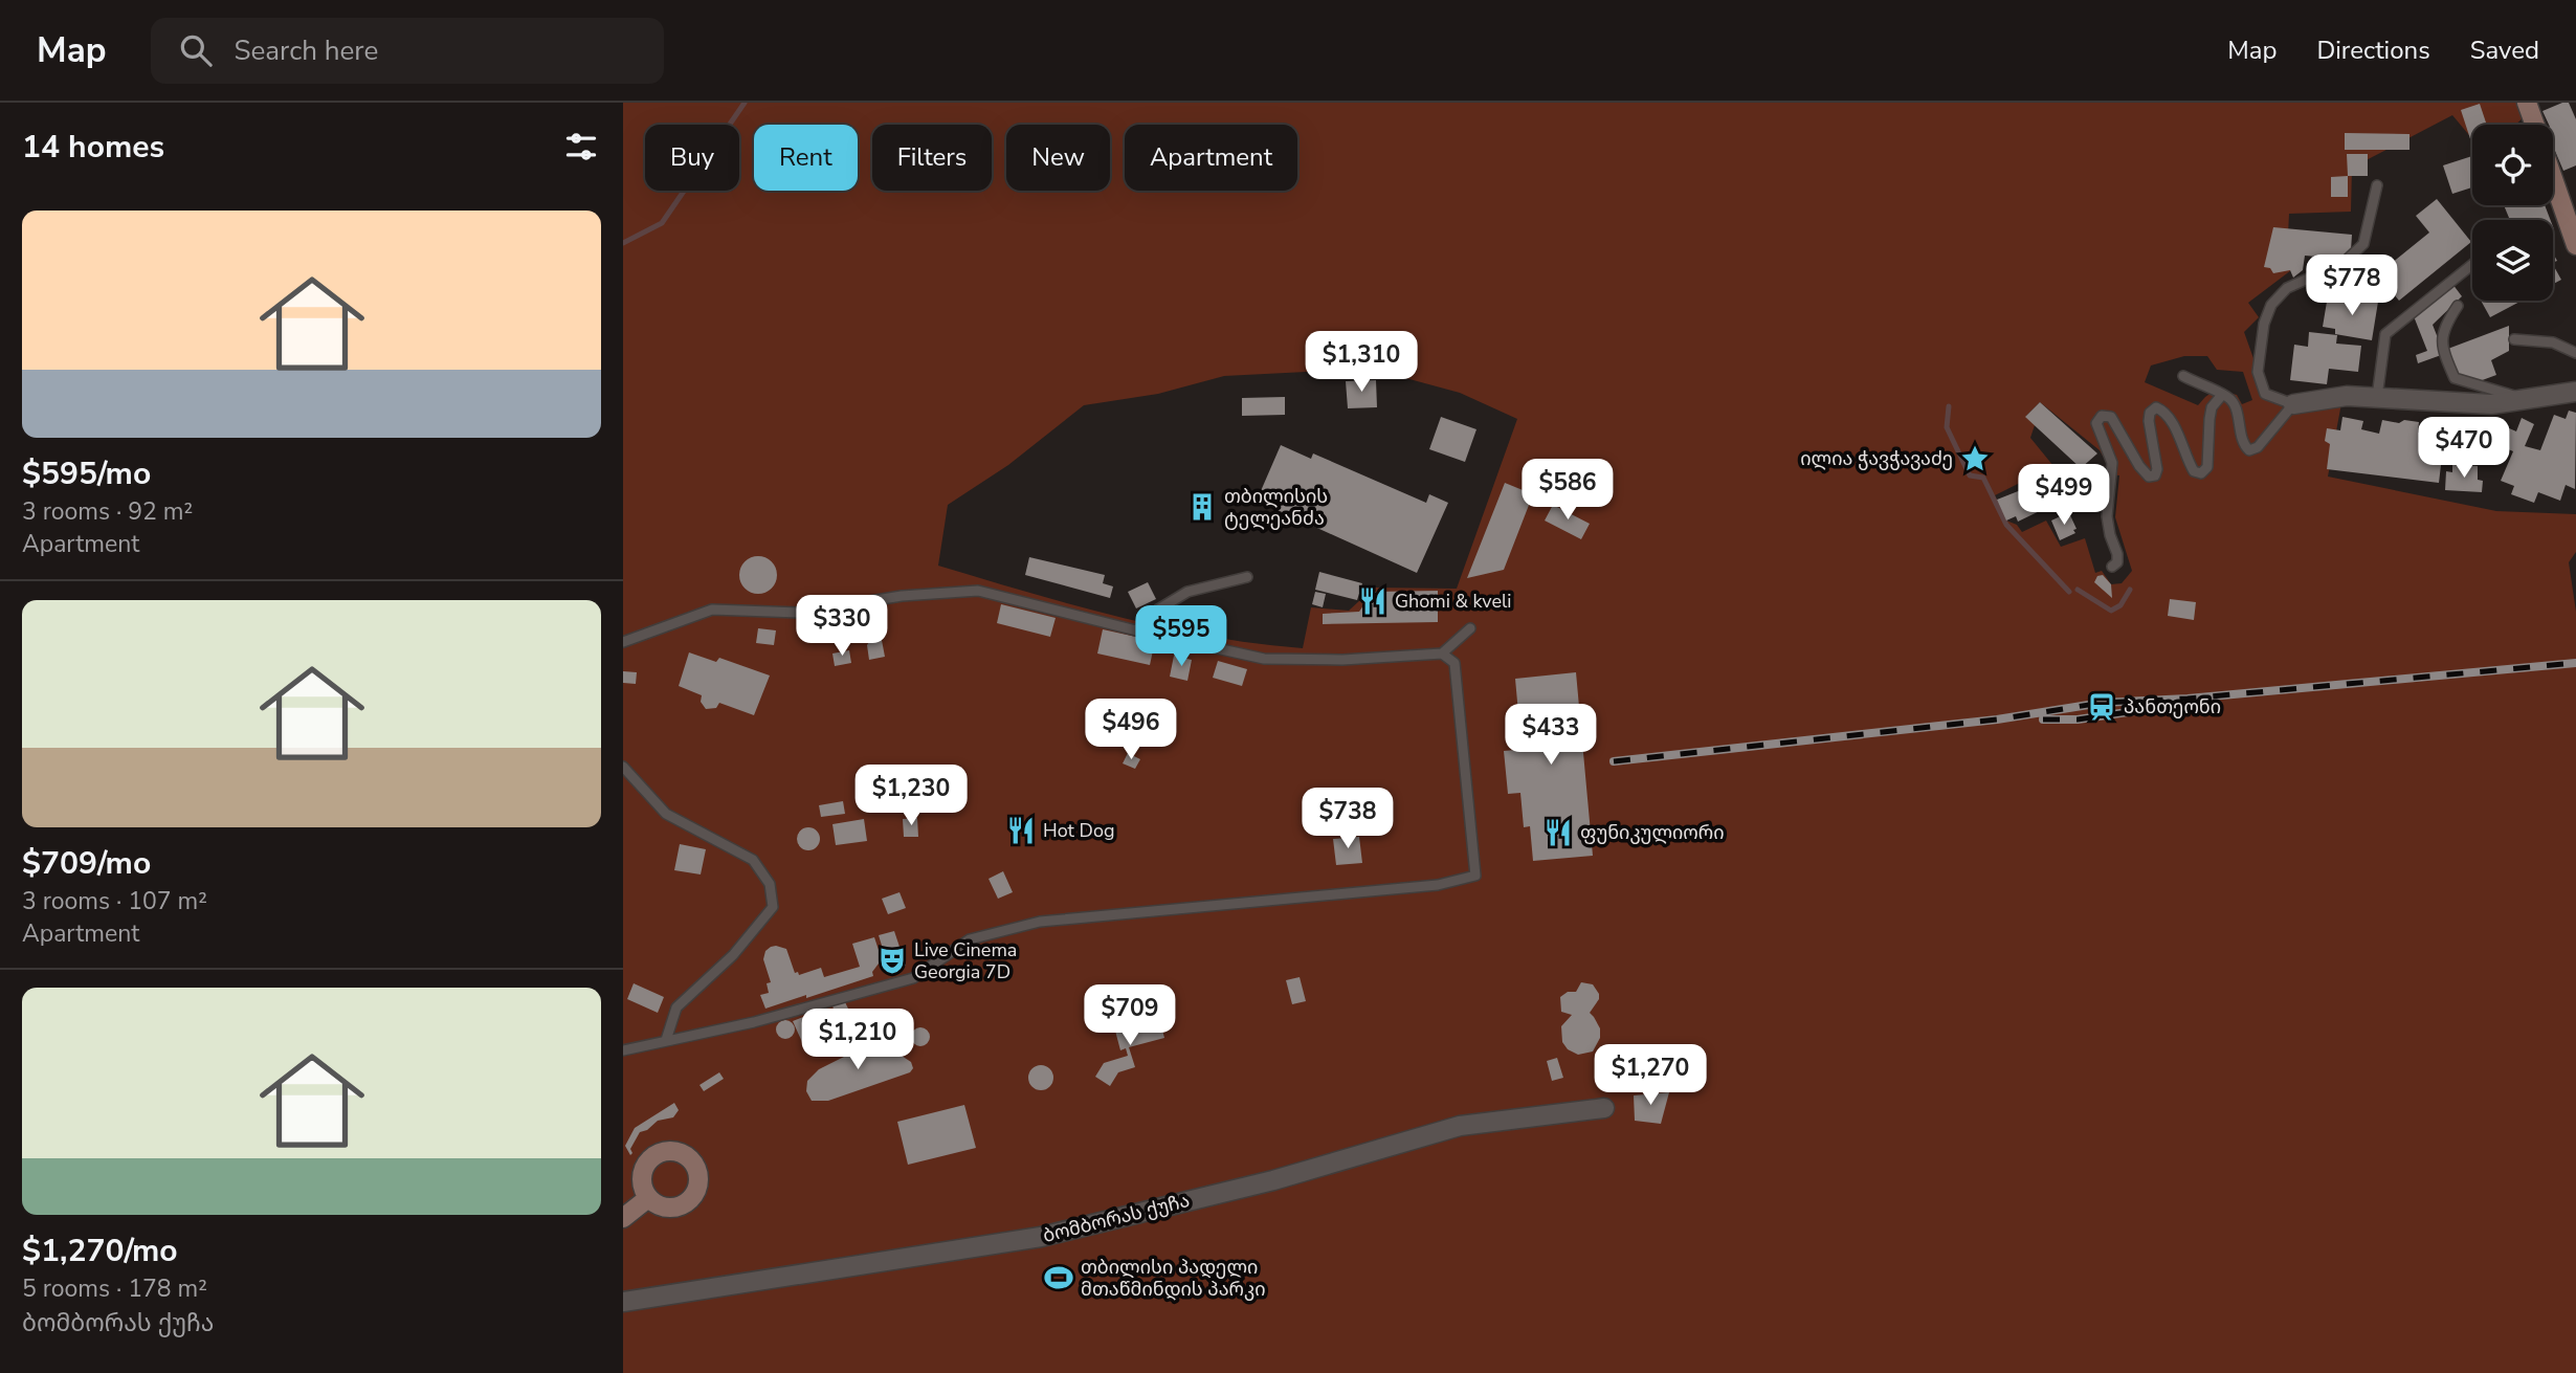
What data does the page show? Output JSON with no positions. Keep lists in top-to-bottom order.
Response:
{
  "streets": {
    "street": ["ბომბორას ქუჩა"]
  },
  "places": {
    "place": ["ილია ჭავჭავაძე"],
    "building": ["თბილისის ტელეანძა"],
    "restaurant": ["Ghomi & kveli", "Hot Dog", "ფუნიკულიორი"],
    "station": ["პანთეონი"],
    "theatre": ["Live Cinema Georgia 7D"],
    "sports": ["თბილისი პადელი მთაწმინდის პარკი"]
  },
  "page": {
    "header": "Map",
    "search": "Search here",
    "nav": ["Map", "Directions", "Saved"],
    "heading": "14 homes",
    "chip": [
      "Buy",
      "Rent",
      "Filters",
      "New",
      "Apartment"
    ],
    "list": [
      {
        "name": "$595/mo",
        "note": "3 rooms · 92 m² · Apartment"
      },
      {
        "name": "$709/mo",
        "note": "3 rooms · 107 m² · Apartment"
      },
      {
        "name": "$1,270/mo",
        "note": "5 rooms · 178 m² · ბომბორას ქუჩა"
      }
    ],
    "price": [
      "$778",
      "$1,310",
      "$470",
      "$586",
      "$499",
      "$330",
      "$595",
      "$496",
      "$433",
      "$1,230",
      "$738",
      "$709",
      "$1,210",
      "$1,270"
    ]
  }
}
